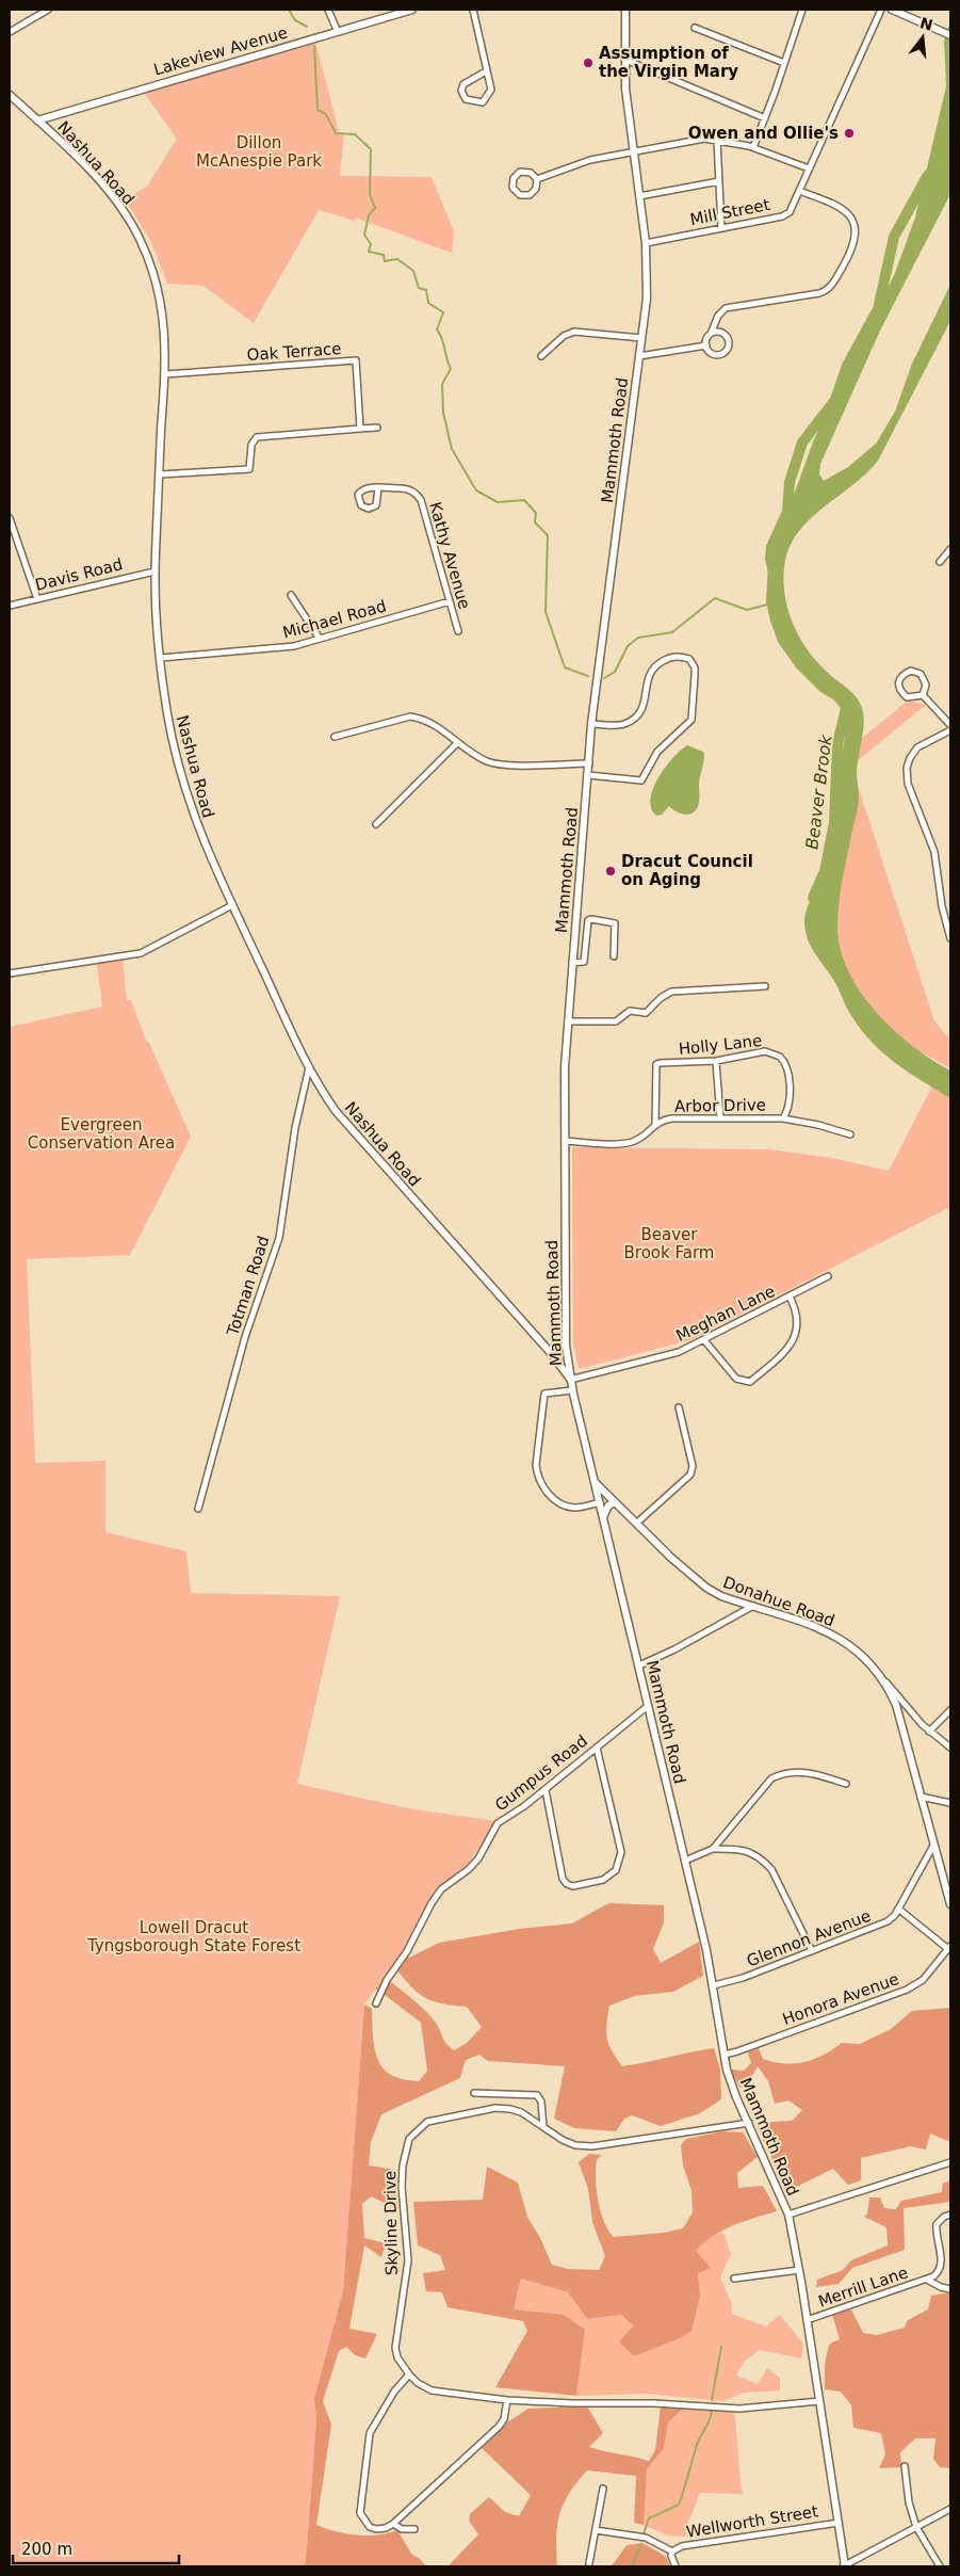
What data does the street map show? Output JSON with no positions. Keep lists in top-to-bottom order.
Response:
{
  "streets": {
    "main road": [
      "Lakeview Avenue",
      "Nashua Road",
      "Mammoth Road",
      "Donahue Road"
    ],
    "street": [
      "Mill Street",
      "Oak Terrace",
      "Kathy Avenue",
      "Davis Road",
      "Michael Road",
      "Holly Lane",
      "Arbor Drive",
      "Totman Road",
      "Meghan Lane",
      "Gumpus Road",
      "Glennon Avenue",
      "Honora Avenue",
      "Skyline Drive",
      "Merrill Lane",
      "Wellworth Street"
    ]
  },
  "crossings": [
    ["Lakeview Avenue", "Nashua Road"],
    ["Nashua Road", "Oak Terrace"],
    ["Nashua Road", "Mammoth Road"],
    ["Nashua Road", "Davis Road"],
    ["Nashua Road", "Michael Road"],
    ["Nashua Road", "Totman Road"],
    ["Nashua Road", "Meghan Lane"],
    ["Mill Street", "Mammoth Road"],
    ["Mammoth Road", "Arbor Drive"],
    ["Mammoth Road", "Meghan Lane"],
    ["Mammoth Road", "Donahue Road"],
    ["Mammoth Road", "Gumpus Road"],
    ["Mammoth Road", "Glennon Avenue"],
    ["Mammoth Road", "Honora Avenue"],
    ["Mammoth Road", "Skyline Drive"],
    ["Mammoth Road", "Merrill Lane"],
    ["Mammoth Road", "Wellworth Street"],
    ["Kathy Avenue", "Michael Road"],
    ["Holly Lane", "Arbor Drive"],
    ["Donahue Road", "Glennon Avenue"]
  ],
  "water": ["Beaver Brook"],
  "parks": [
    "Dillon McAnespie Park",
    "Evergreen Conservation Area",
    "Beaver Brook Farm",
    "Lowell Dracut Tyngsborough State Forest"
  ],
  "places": ["Assumption of the Virgin Mary", "Owen and Ollie's", "Dracut Council on Aging"],
  "scale_bar": "200 m",
  "north": "top"
}
